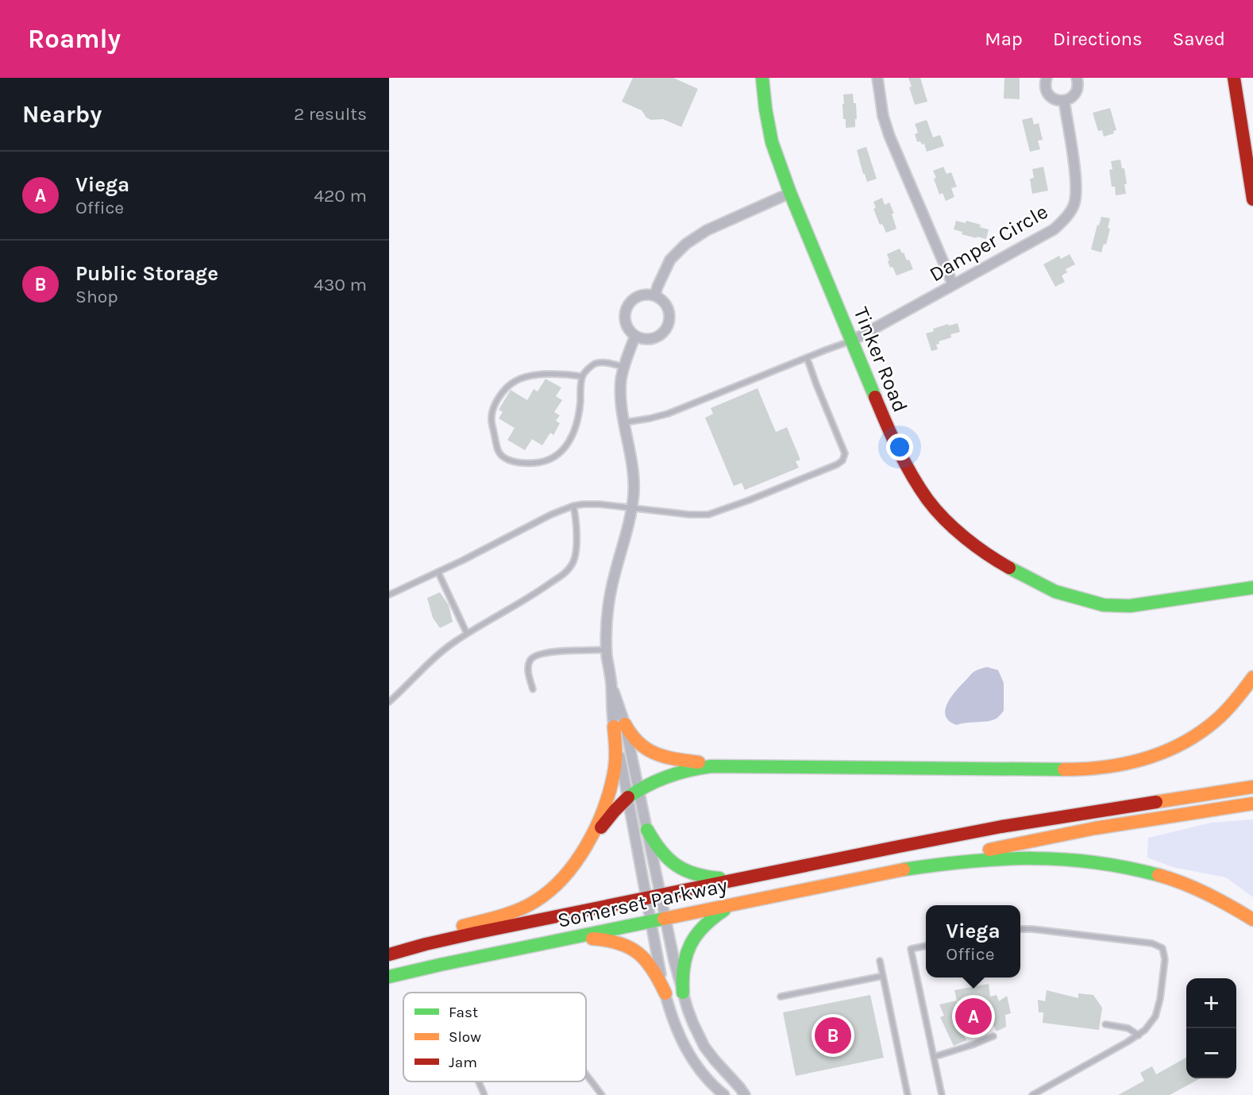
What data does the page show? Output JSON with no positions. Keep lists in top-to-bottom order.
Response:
{
  "streets": {
    "main road": ["Tinker Road", "Somerset Parkway"],
    "street": ["Damper Circle"]
  },
  "crossings": [
    ["Damper Circle", "Tinker Road"]
  ],
  "legend": ["Fast", "Slow", "Jam"],
  "page": {
    "header": "Roamly",
    "nav": ["Map", "Directions", "Saved"],
    "heading": ["Nearby", "2 results"],
    "list": [
      {
        "mark": "A",
        "name": "Viega",
        "note": "Office",
        "value": "420 m"
      },
      {
        "mark": "B",
        "name": "Public Storage",
        "note": "Shop",
        "value": "430 m"
      }
    ],
    "popup": ["Viega", "Office"],
    "map_buttons": ["+", "−"],
    "pins": ["A", "B"]
  }
}
